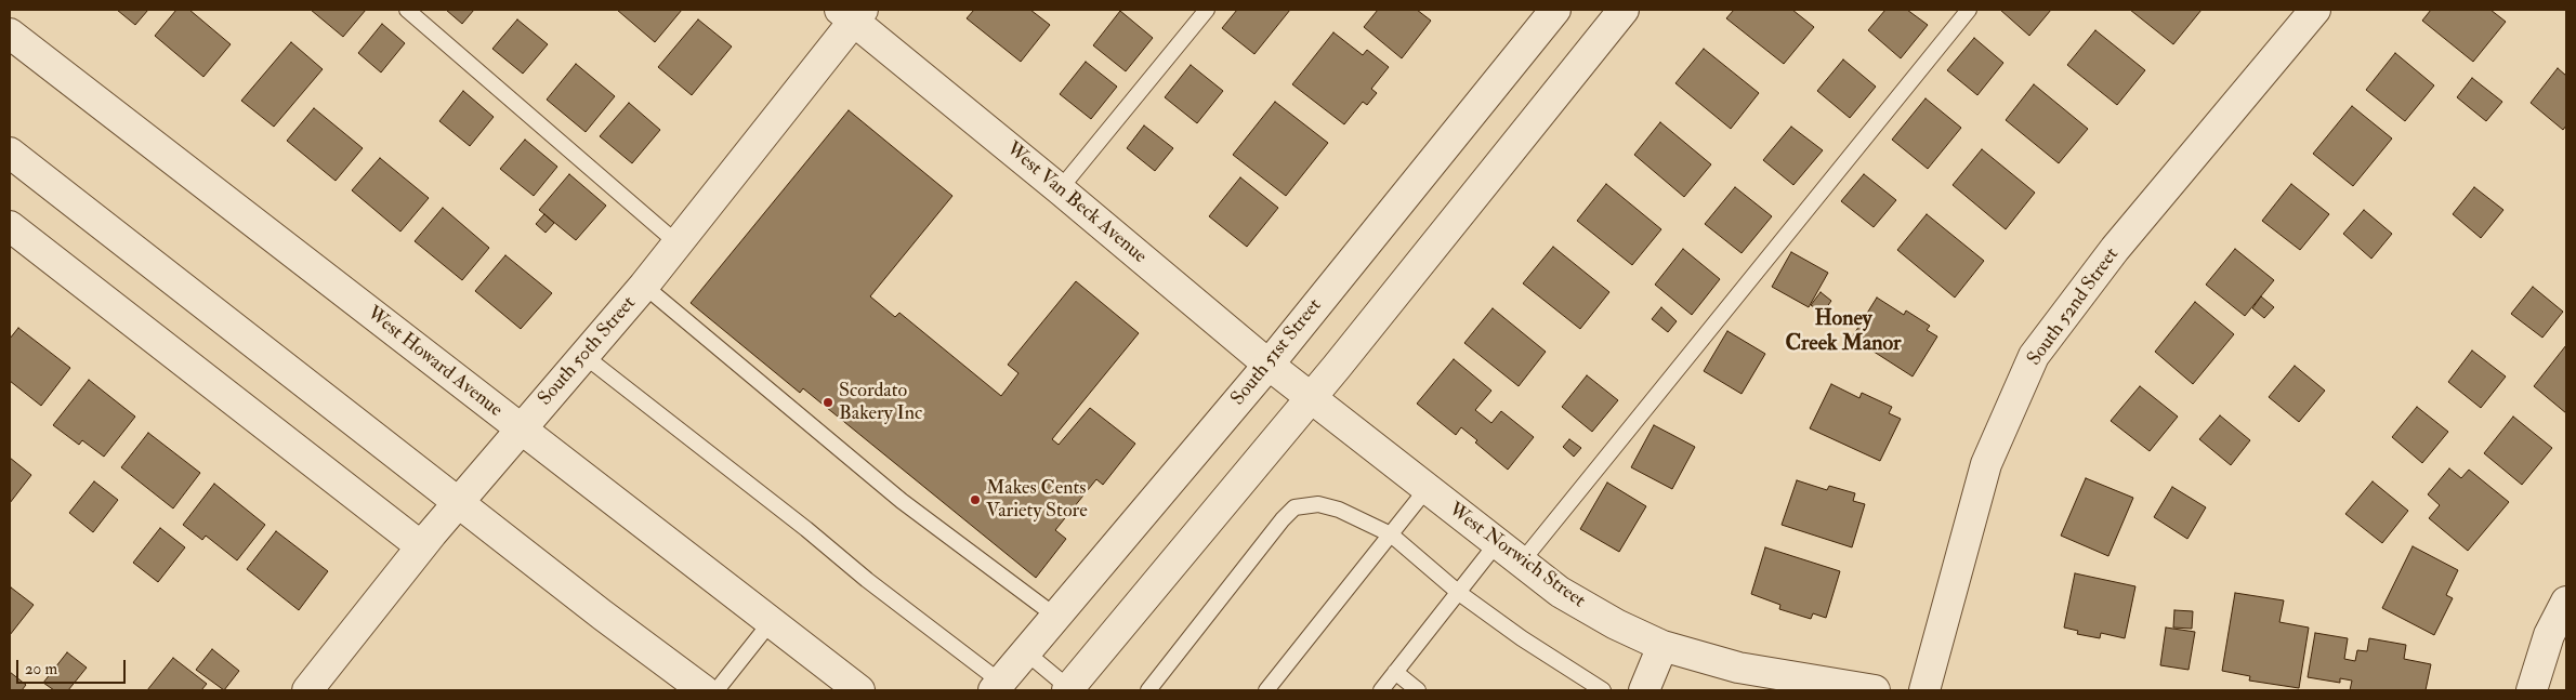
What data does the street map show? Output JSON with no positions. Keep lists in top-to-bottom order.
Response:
{
  "streets": {
    "street": [
      "West Van Beck Avenue",
      "South 52nd Street",
      "South 50th Street",
      "South 51st Street",
      "West Howard Avenue",
      "West Norwich Street"
    ]
  },
  "crossings": [
    ["West Van Beck Avenue", "South 50th Street"],
    ["West Van Beck Avenue", "South 51st Street"],
    ["West Van Beck Avenue", "West Norwich Street"],
    ["South 50th Street", "West Howard Avenue"]
  ],
  "districts": ["Honey Creek Manor"],
  "places": ["Scordato Bakery Inc", "Makes Cents Variety Store"],
  "scale_bar": "20 m"
}
